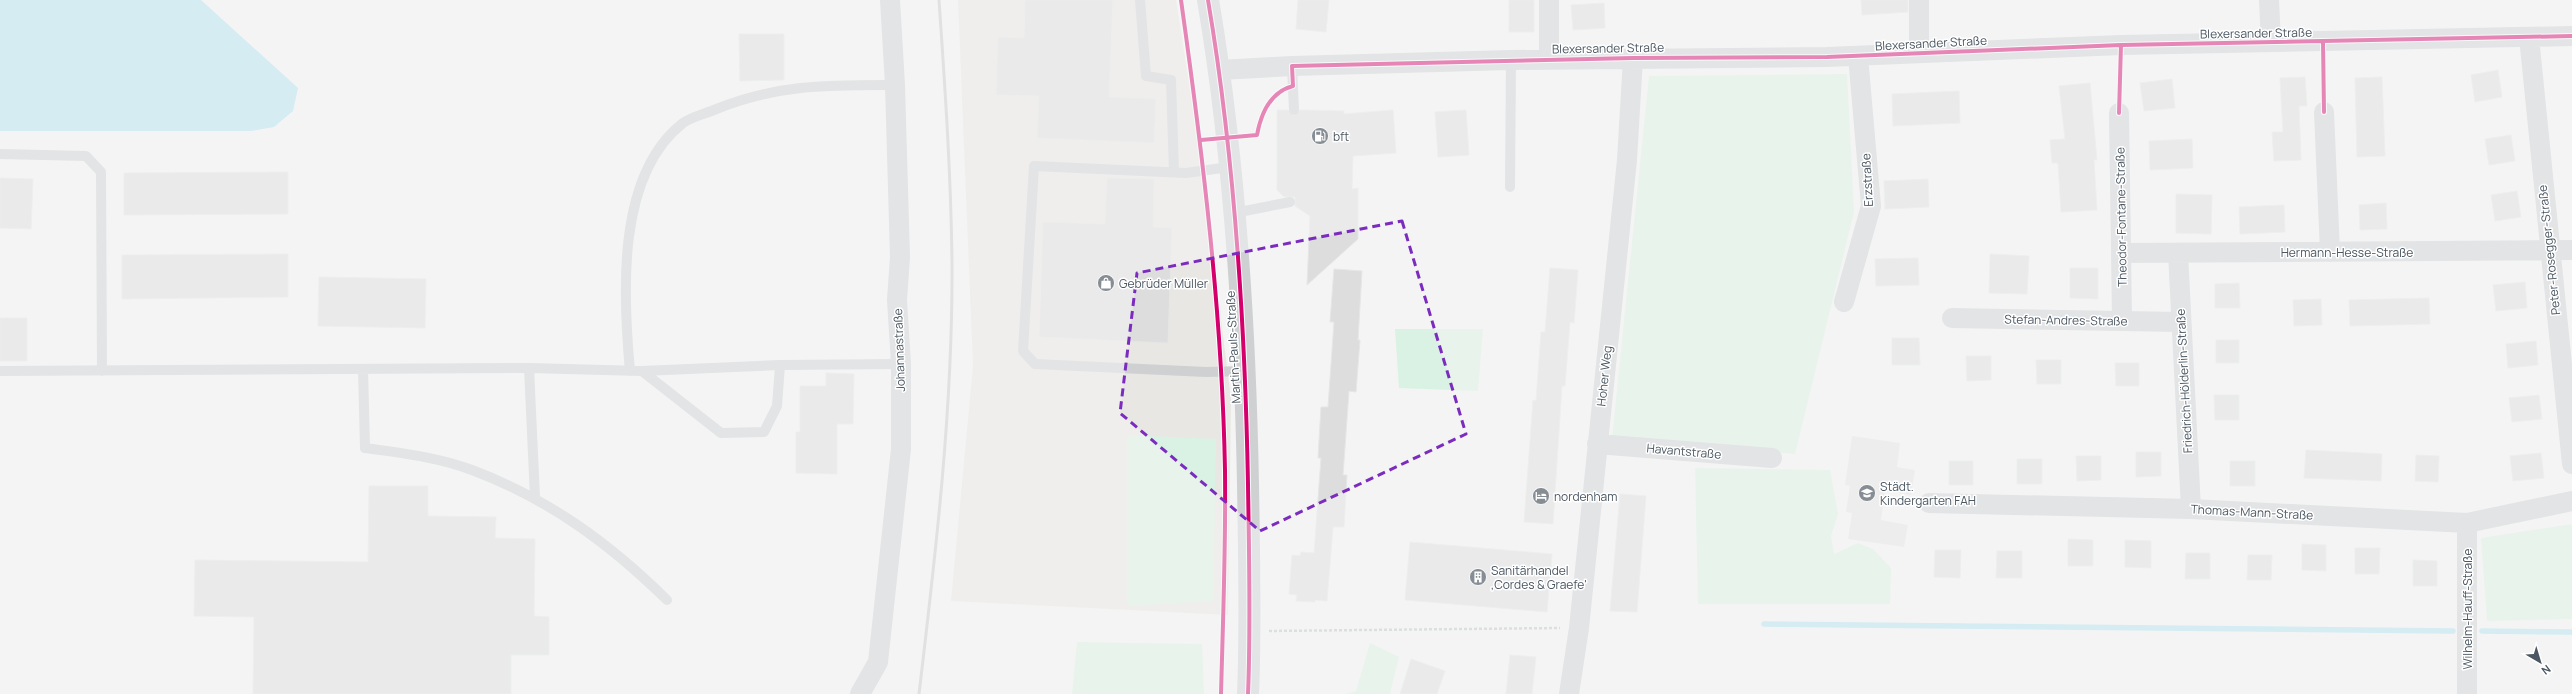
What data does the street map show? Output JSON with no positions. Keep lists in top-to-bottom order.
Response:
{
  "streets": {
    "street": [
      "Blexersander Straße",
      "Erzstraße",
      "Theodor-Fontane-Straße",
      "Peter-Rosegger-Straße",
      "Hermann-Hesse-Straße",
      "Stefan-Andres-Straße",
      "Martin-Pauls-Straße",
      "Johannastraße",
      "Hoher Weg",
      "Friedrich-Hölderlin-Straße",
      "Havantstraße",
      "Thomas-Mann-Straße",
      "Wilhelm-Hauff-Straße"
    ]
  },
  "crossings": [
    ["Blexersander Straße", "Erzstraße"],
    ["Blexersander Straße", "Peter-Rosegger-Straße"],
    ["Blexersander Straße", "Martin-Pauls-Straße"],
    ["Blexersander Straße", "Hoher Weg"],
    ["Theodor-Fontane-Straße", "Hermann-Hesse-Straße"],
    ["Theodor-Fontane-Straße", "Stefan-Andres-Straße"],
    ["Peter-Rosegger-Straße", "Hermann-Hesse-Straße"],
    ["Hermann-Hesse-Straße", "Friedrich-Hölderlin-Straße"],
    ["Stefan-Andres-Straße", "Friedrich-Hölderlin-Straße"],
    ["Hoher Weg", "Havantstraße"],
    ["Friedrich-Hölderlin-Straße", "Thomas-Mann-Straße"],
    ["Thomas-Mann-Straße", "Wilhelm-Hauff-Straße"]
  ],
  "places": {
    "fuel station": ["bft"],
    "shop": ["Gebrüder Müller"],
    "school or university": ["Städt. Kindergarten FAH"],
    "hotel": ["nordenham"],
    "building": ["Sanitärhandel ,Cordes & Graefe'"]
  },
  "north": "bottom right"
}
